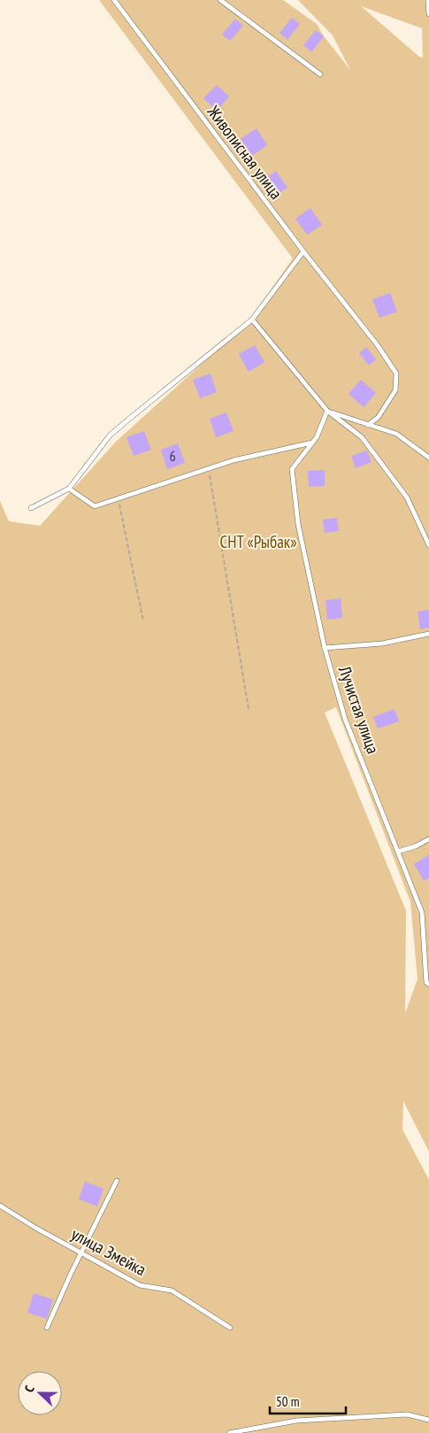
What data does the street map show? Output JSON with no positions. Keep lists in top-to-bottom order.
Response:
{
  "streets": {
    "lane": ["Живописная улица", "Лучистая улица", "улица Змейка"]
  },
  "parks": ["СНТ «Рыбак»"],
  "house_numbers": ["6"],
  "scale_bar": "50 m",
  "north": "left"
}
